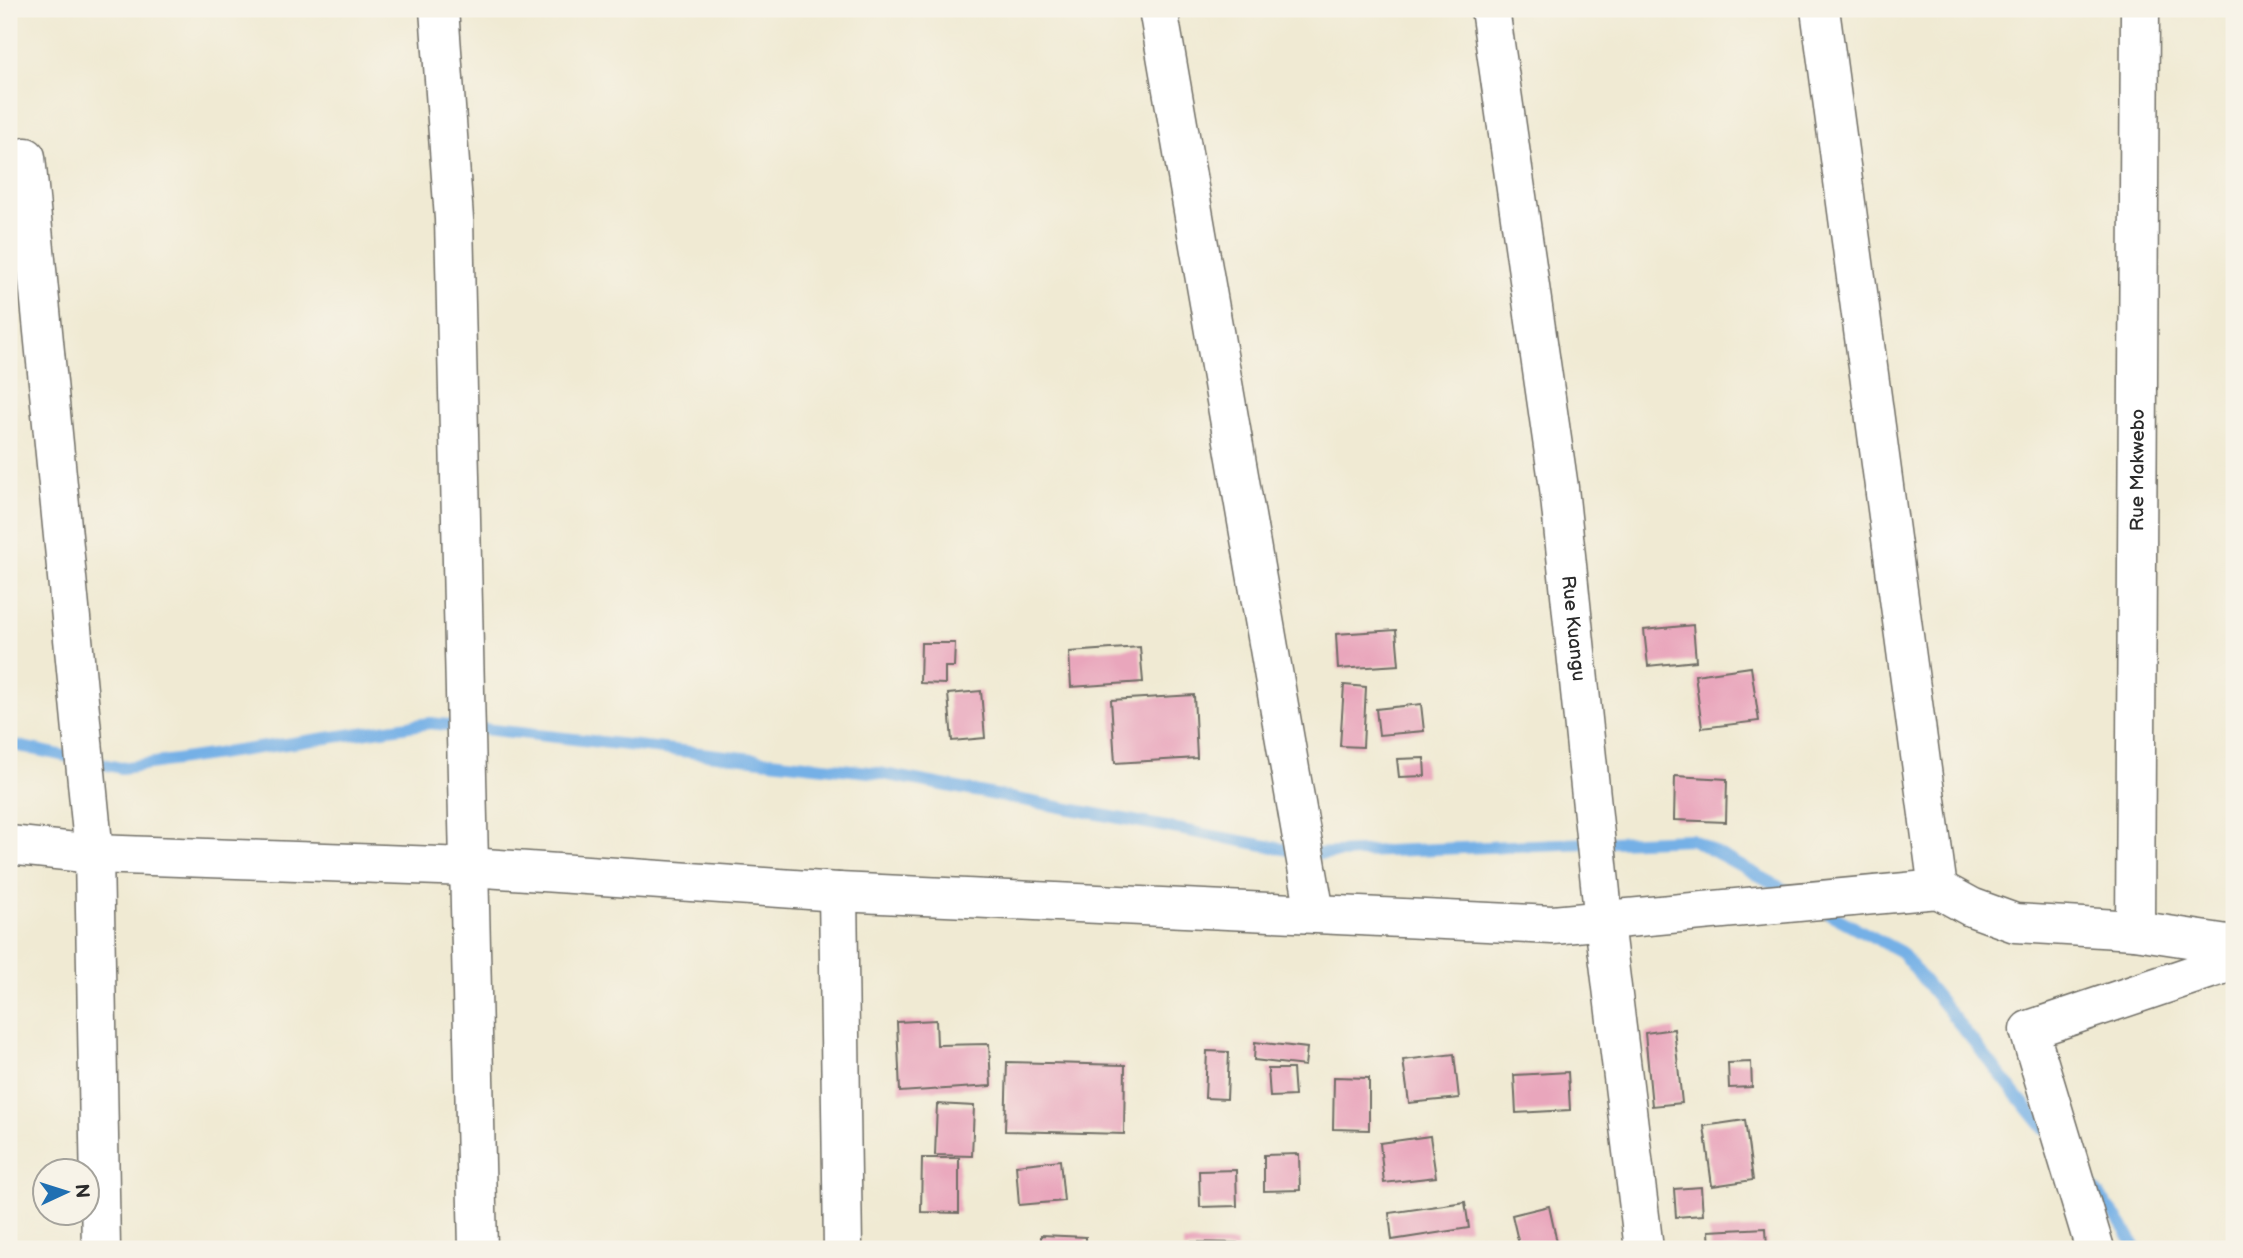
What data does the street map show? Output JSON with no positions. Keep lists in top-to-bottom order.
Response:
{
  "streets": {
    "street": ["Rue Makwebo", "Rue Kuangu"]
  },
  "north": "right"
}
